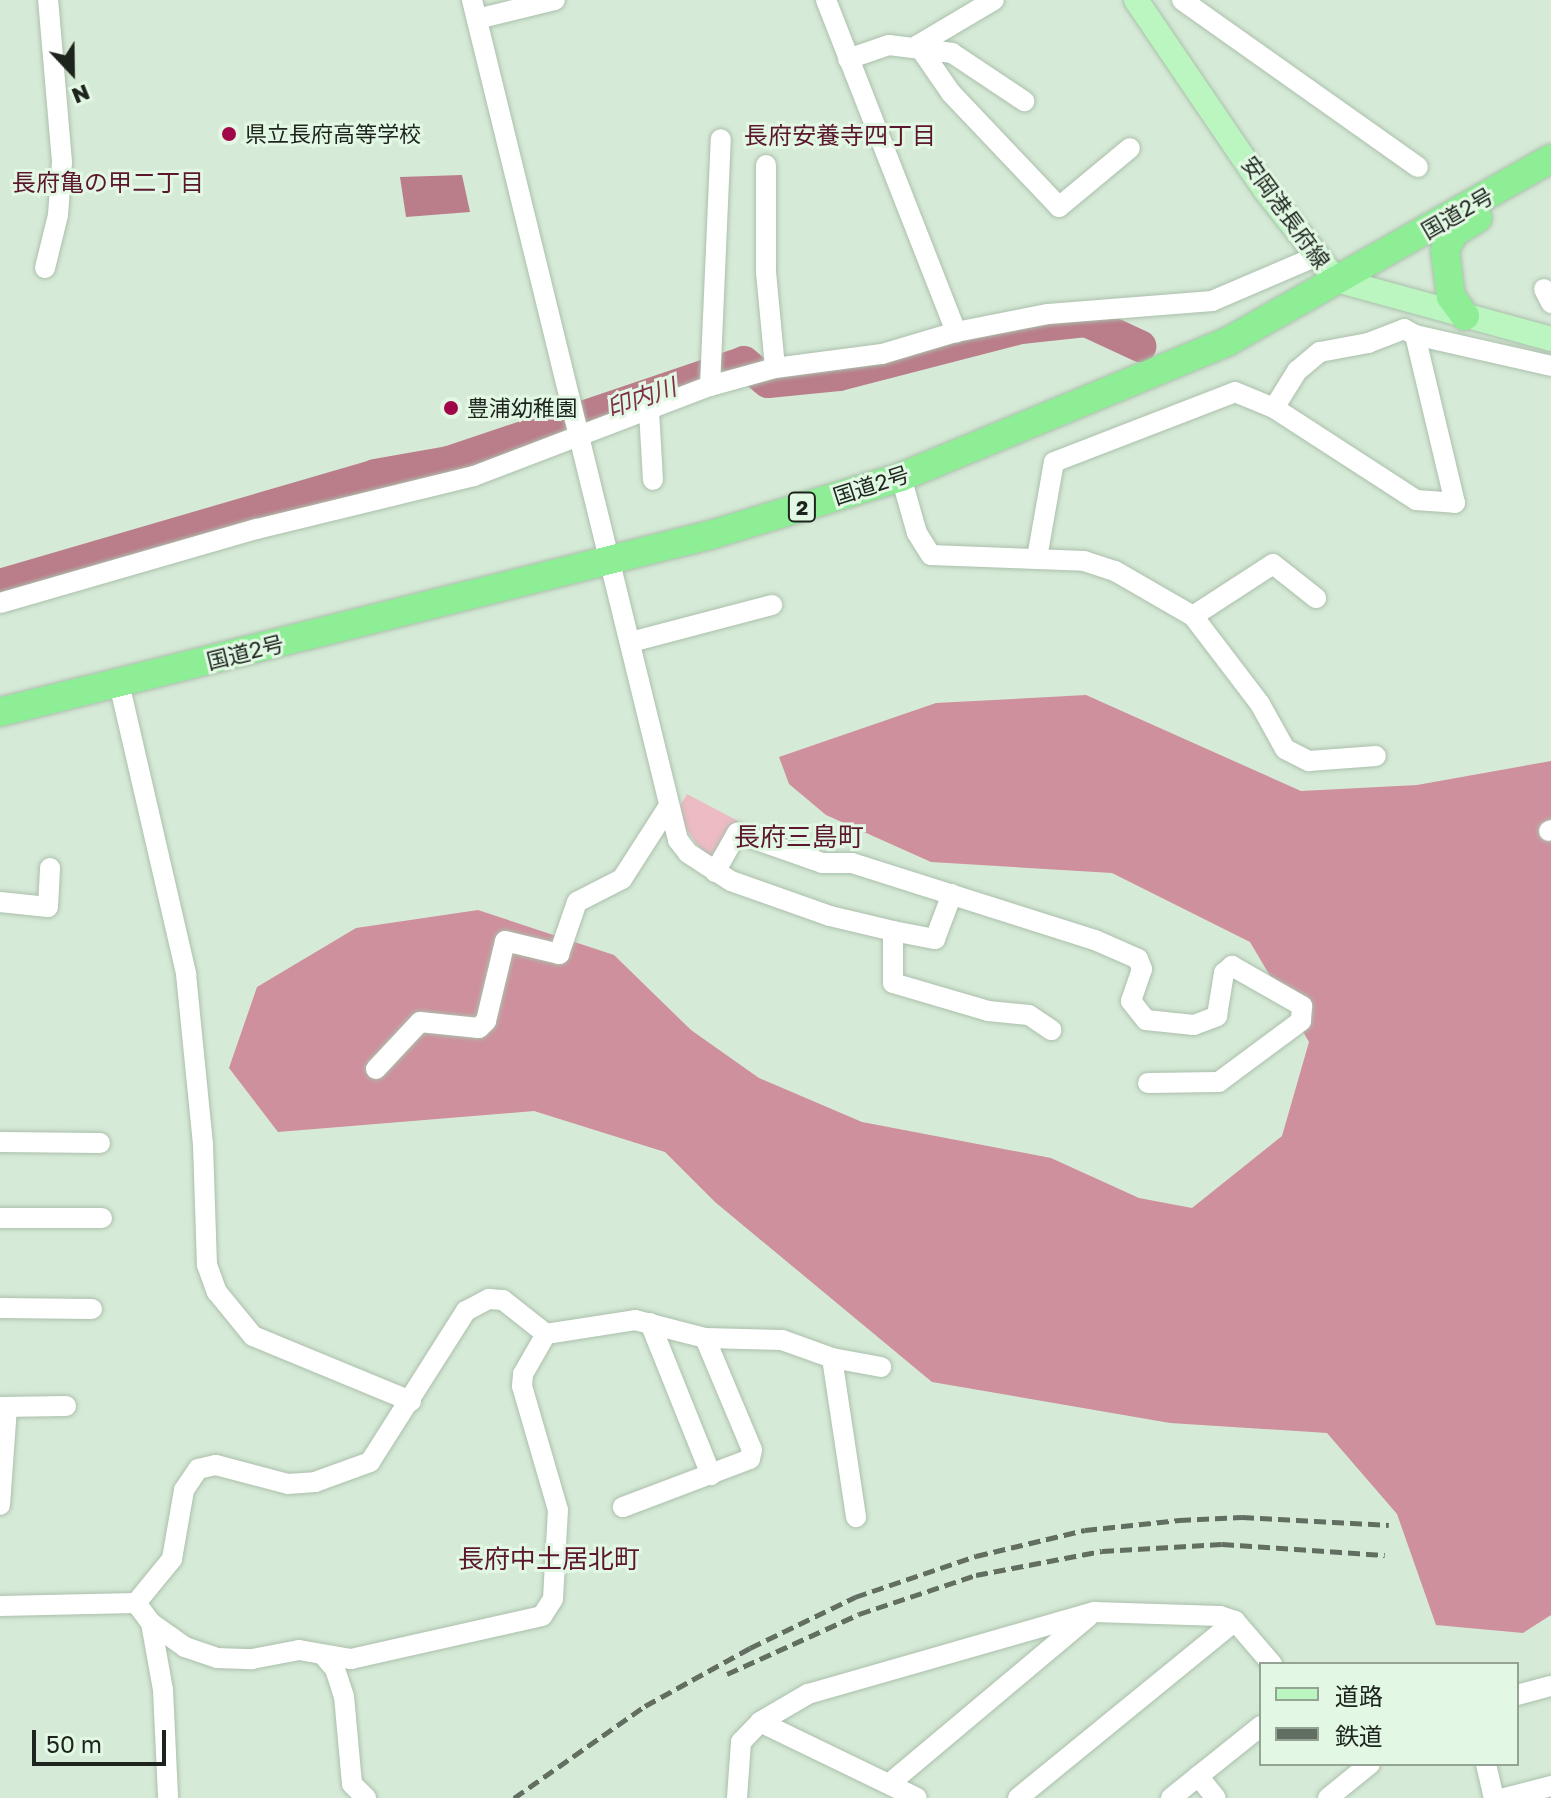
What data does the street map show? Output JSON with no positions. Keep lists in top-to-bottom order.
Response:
{
  "streets": {
    "highway": ["国道2号", "2"],
    "main road": ["安岡港長府線"]
  },
  "crossings": [
    ["安岡港長府線", "国道2号"]
  ],
  "districts": [
    "長府安養寺四丁目",
    "長府亀の甲二丁目",
    "長府三島町",
    "長府中土居北町"
  ],
  "water": ["印内川"],
  "places": ["県立長府高等学校", "豊浦幼稚園"],
  "legend": ["道路", "鉄道"],
  "scale_bar": "50 m",
  "north": "bottom"
}
